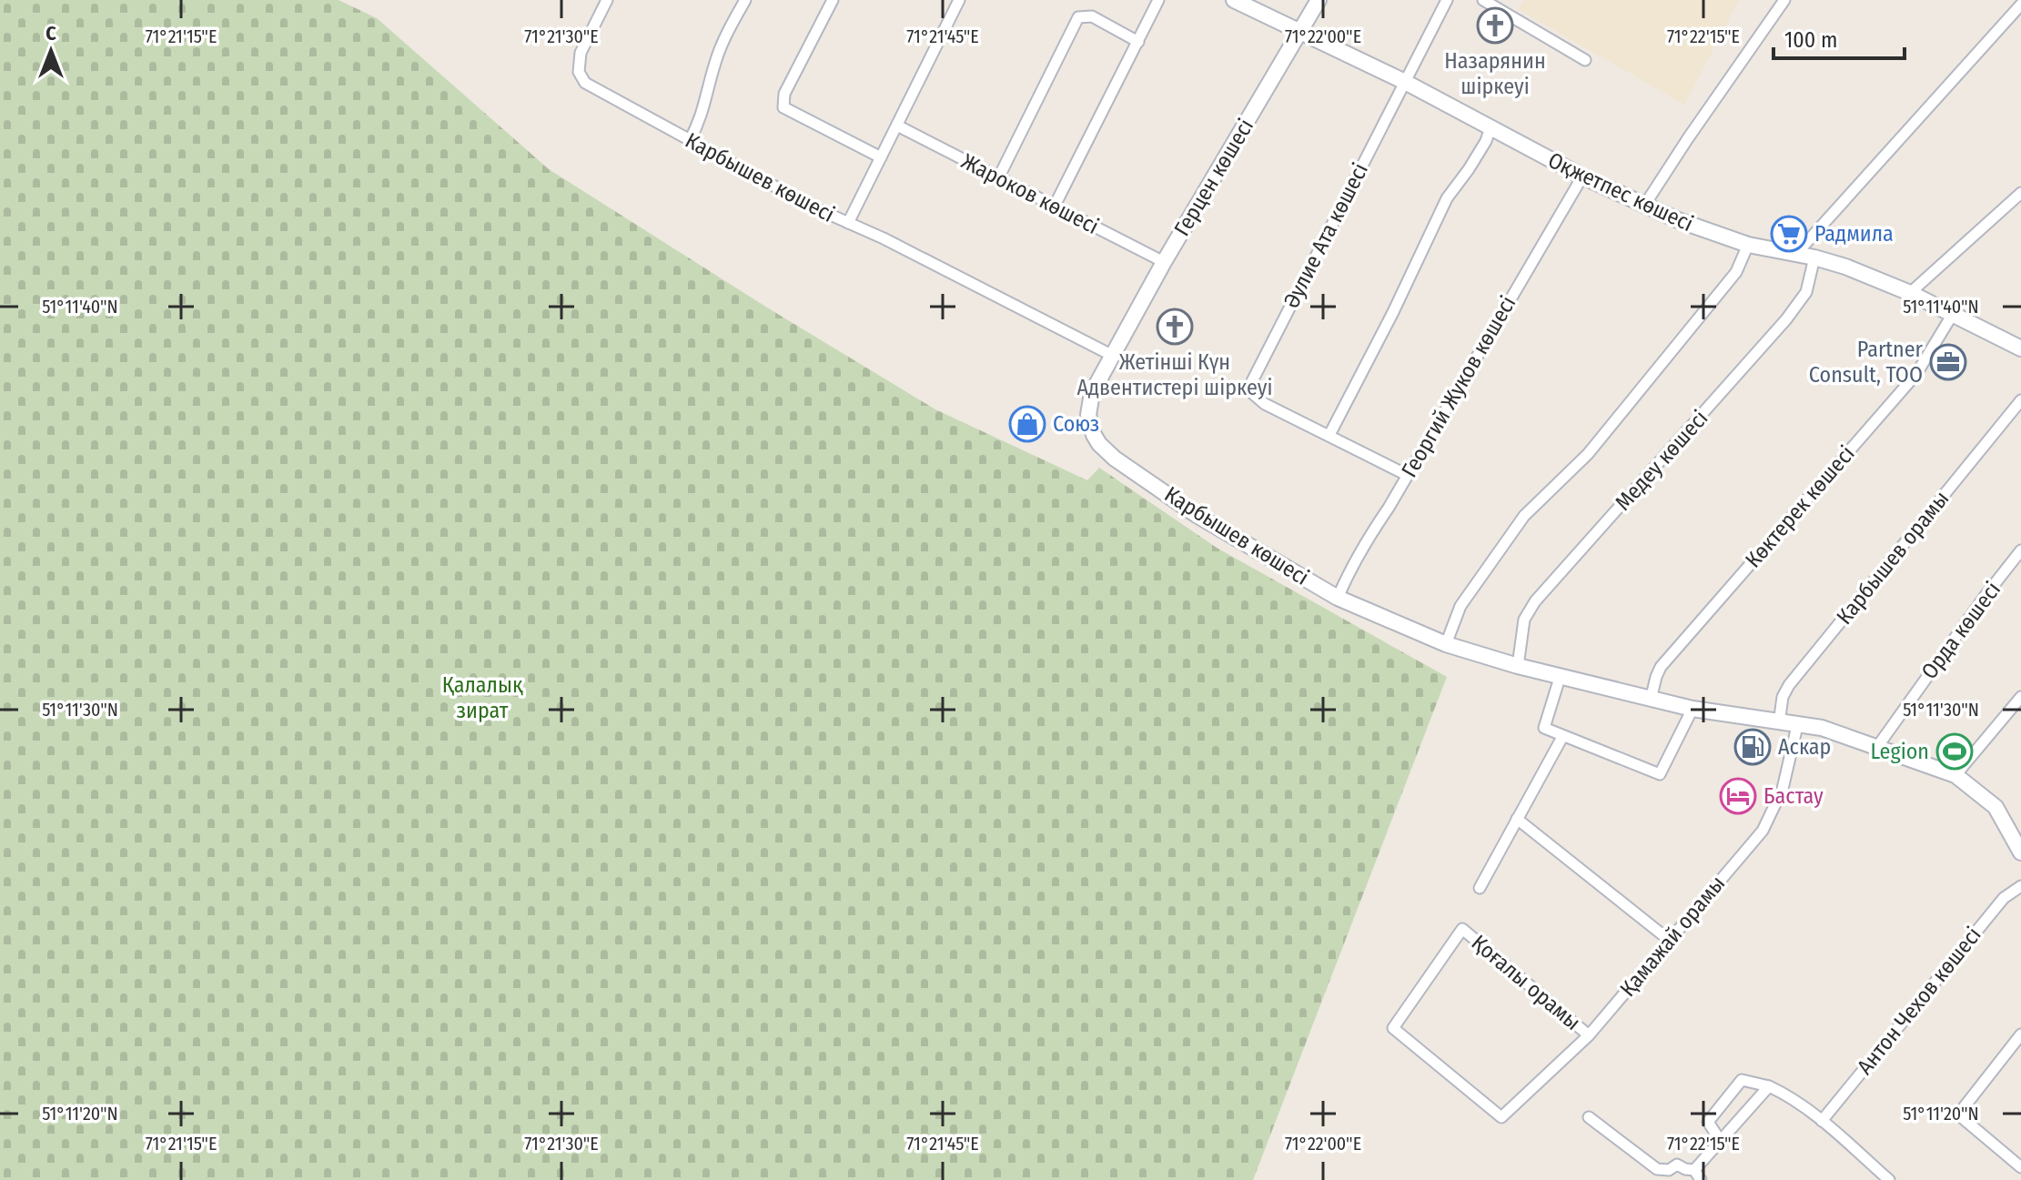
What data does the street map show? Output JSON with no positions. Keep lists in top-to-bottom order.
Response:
{
  "streets": {
    "street": [
      "Карбышев көшесі",
      "Герцен көшесі",
      "Оқжетпес көшесі",
      "Жароков көшесі",
      "Әулие Ата көшесі",
      "Георгий Жуков көшесі",
      "Медеу көшесі",
      "Көктерек көшесі",
      "Карбышев орамы",
      "Орда көшесі",
      "Қамажай орамы",
      "Қоғалы орамы",
      "Антон Чехов көшесі"
    ]
  },
  "crossings": [
    ["Карбышев көшесі", "Герцен көшесі"],
    ["Карбышев көшесі", "Георгий Жуков көшесі"],
    ["Карбышев көшесі", "Медеу көшесі"],
    ["Карбышев көшесі", "Көктерек көшесі"],
    ["Карбышев көшесі", "Карбышев орамы"],
    ["Карбышев көшесі", "Орда көшесі"],
    ["Карбышев көшесі", "Қамажай орамы"],
    ["Герцен көшесі", "Оқжетпес көшесі"],
    ["Герцен көшесі", "Жароков көшесі"],
    ["Оқжетпес көшесі", "Әулие Ата көшесі"],
    ["Оқжетпес көшесі", "Георгий Жуков көшесі"],
    ["Оқжетпес көшесі", "Медеу көшесі"],
    ["Оқжетпес көшесі", "Көктерек көшесі"],
    ["Әулие Ата көшесі", "Георгий Жуков көшесі"],
    ["Қамажай орамы", "Қоғалы орамы"]
  ],
  "parks": ["Қалалық зират"],
  "places": {
    "church": ["Назарянин шіркеуі", "Жетінші Күн Адвентистері шіркеуі"],
    "supermarket": ["Радмила"],
    "office": ["Partner Consult, ТОО"],
    "shop": ["Союз"],
    "fuel station": ["Аскар"],
    "sports": ["Legion"],
    "hotel": ["Бастау"]
  },
  "scale_bar": "100 m",
  "north": "top",
  "coordinates": [
    "71°21'15\"E",
    "71°21'30\"E",
    "71°21'45\"E",
    "71°22'00\"E",
    "71°22'15\"E",
    "51°11'40\"N",
    "51°11'30\"N",
    "51°11'20\"N"
  ]
}
